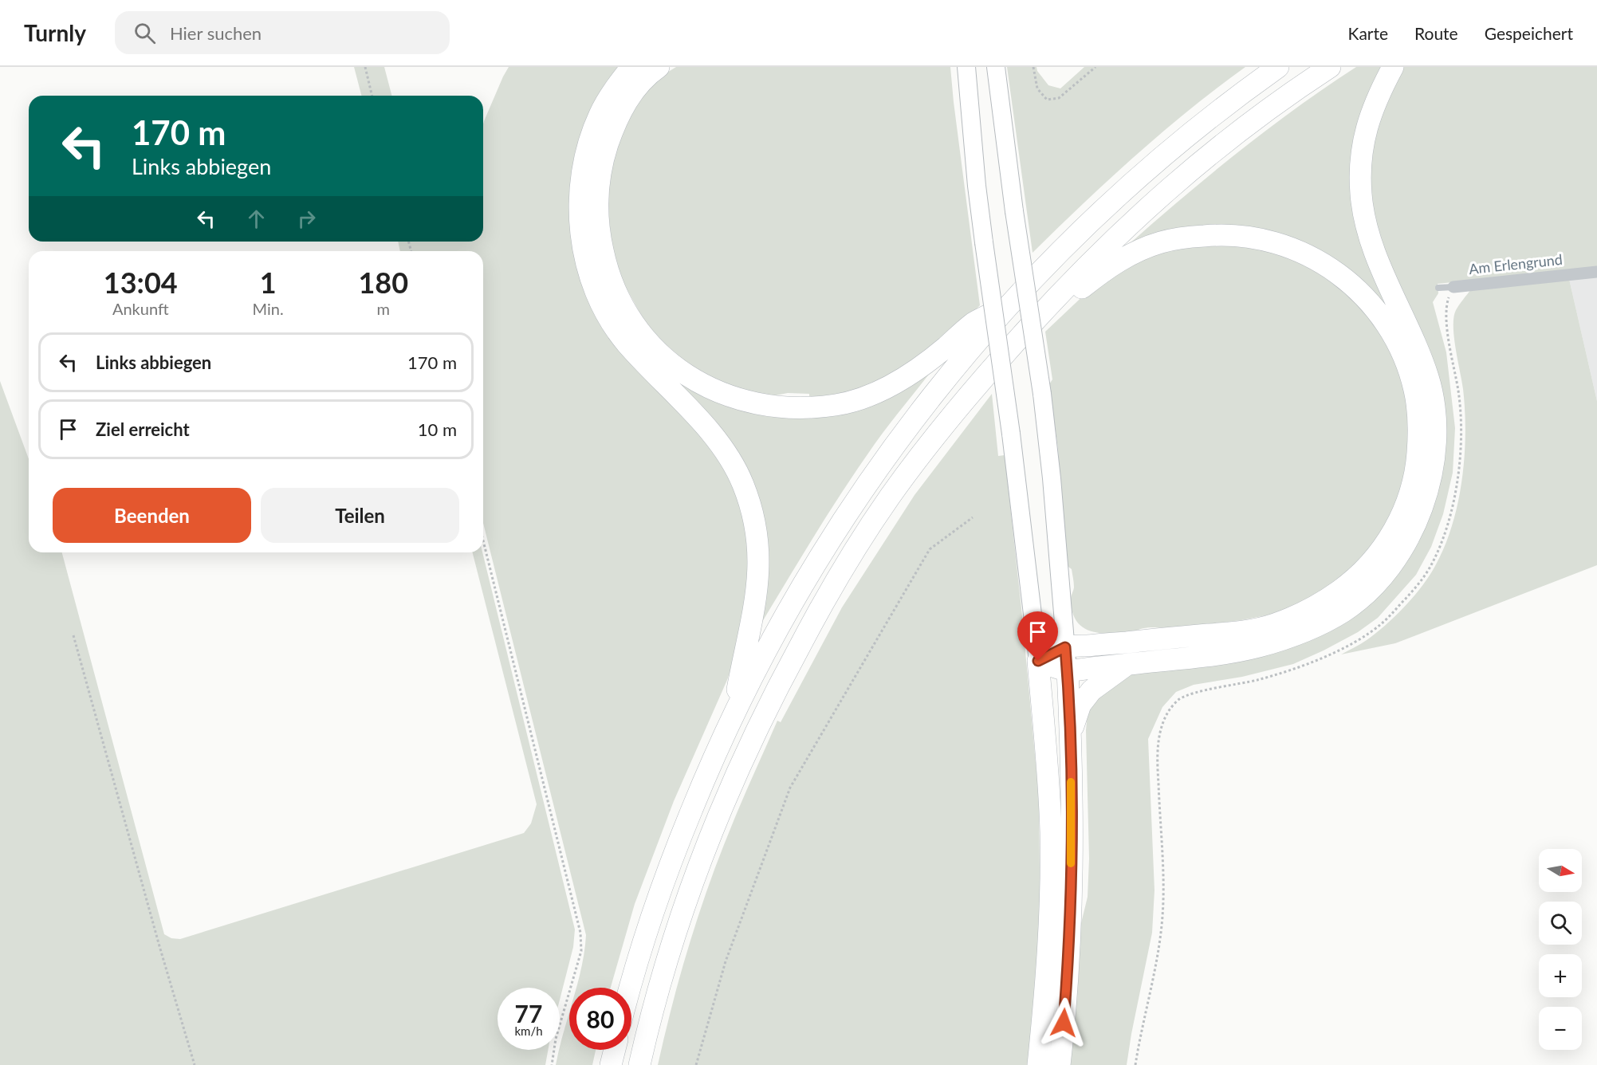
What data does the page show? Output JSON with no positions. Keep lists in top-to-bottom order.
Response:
{
  "streets": {
    "street": ["Am Erlengrund"]
  },
  "north": "right",
  "page": {
    "header": "Turnly",
    "search": "Hier suchen",
    "nav": ["Karte", "Route", "Gespeichert"],
    "turn": ["170 m", "Links abbiegen"],
    "eta": [
      "13:04",
      "Ankunft",
      "1",
      "Min.",
      "180",
      "m"
    ],
    "list": [
      {
        "name": "Links abbiegen",
        "value": "170 m"
      },
      {
        "name": "Ziel erreicht",
        "value": "10 m"
      }
    ],
    "buttons": ["Beenden", "Teilen"],
    "map_buttons": ["+", "−"],
    "speed": "77 km/h",
    "limit": "80"
  }
}
